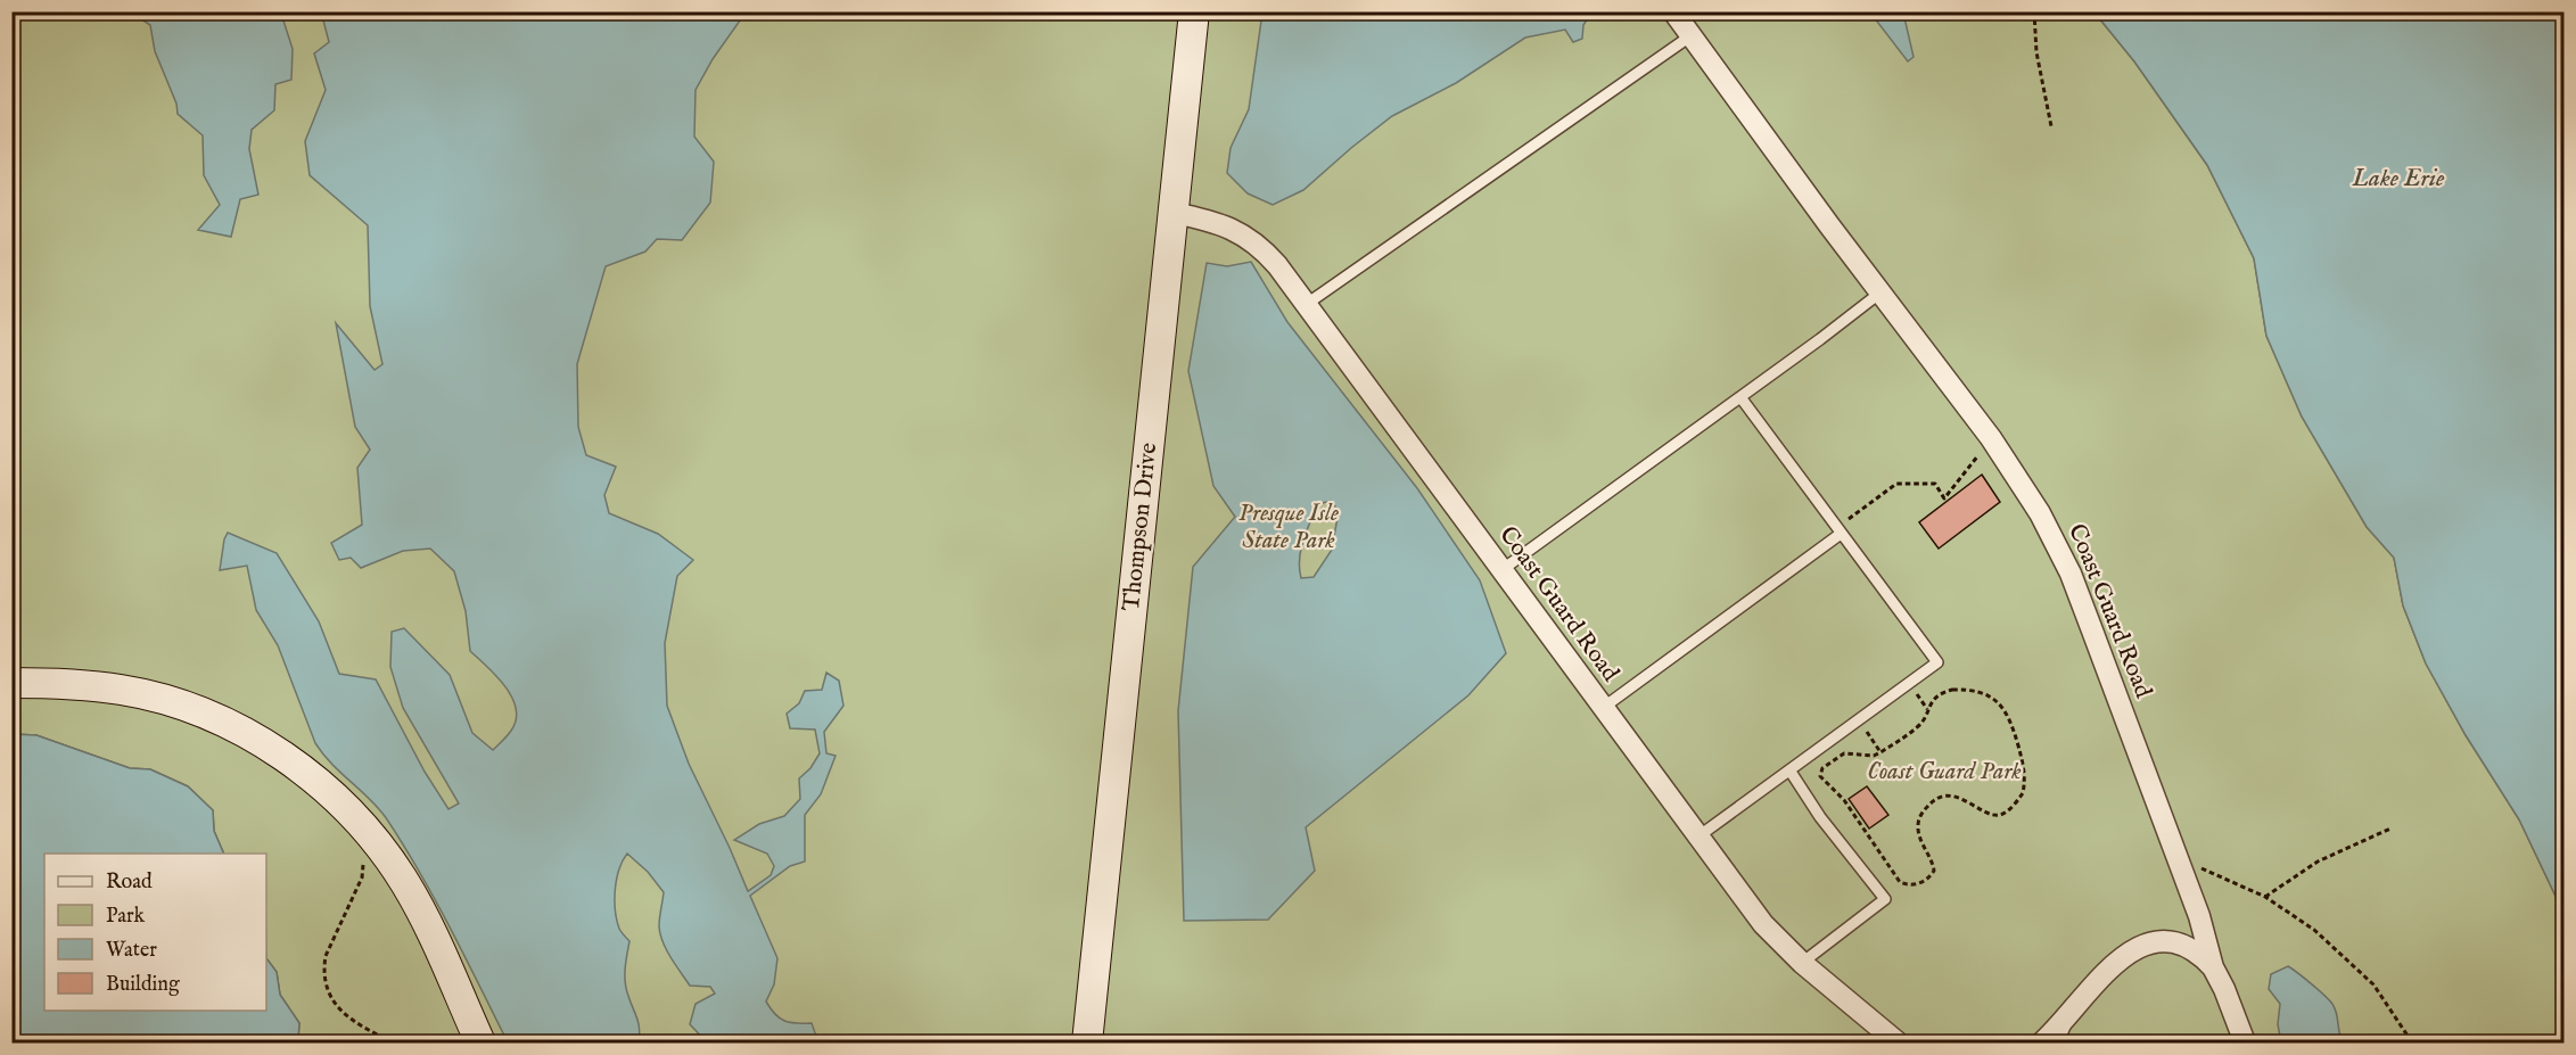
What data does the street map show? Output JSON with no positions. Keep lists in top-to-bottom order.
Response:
{
  "streets": {
    "street": ["Thompson Drive", "Coast Guard Road"]
  },
  "crossings": [
    ["Thompson Drive", "Coast Guard Road"]
  ],
  "water": ["Lake Erie"],
  "parks": ["Presque Isle State Park", "Coast Guard Park"],
  "legend": [
    "Road",
    "Park",
    "Water",
    "Building"
  ]
}
